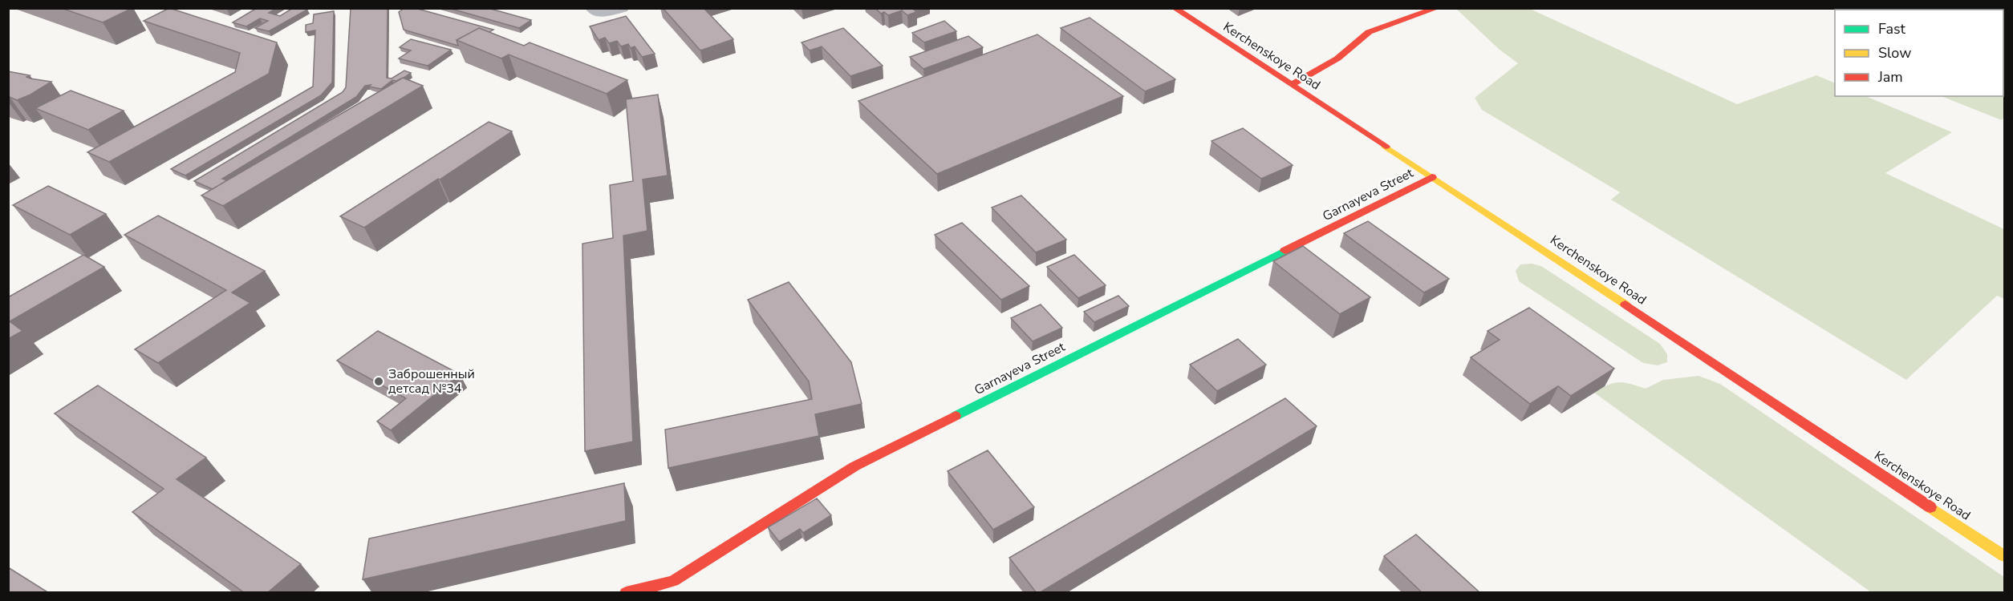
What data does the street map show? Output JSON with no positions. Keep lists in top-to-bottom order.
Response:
{
  "streets": {
    "street": ["Kerchenskoye Road", "Garnayeva Street"]
  },
  "crossings": [
    ["Kerchenskoye Road", "Garnayeva Street"]
  ],
  "places": ["Заброшенный детсад №34"],
  "legend": ["Fast", "Slow", "Jam"]
}
